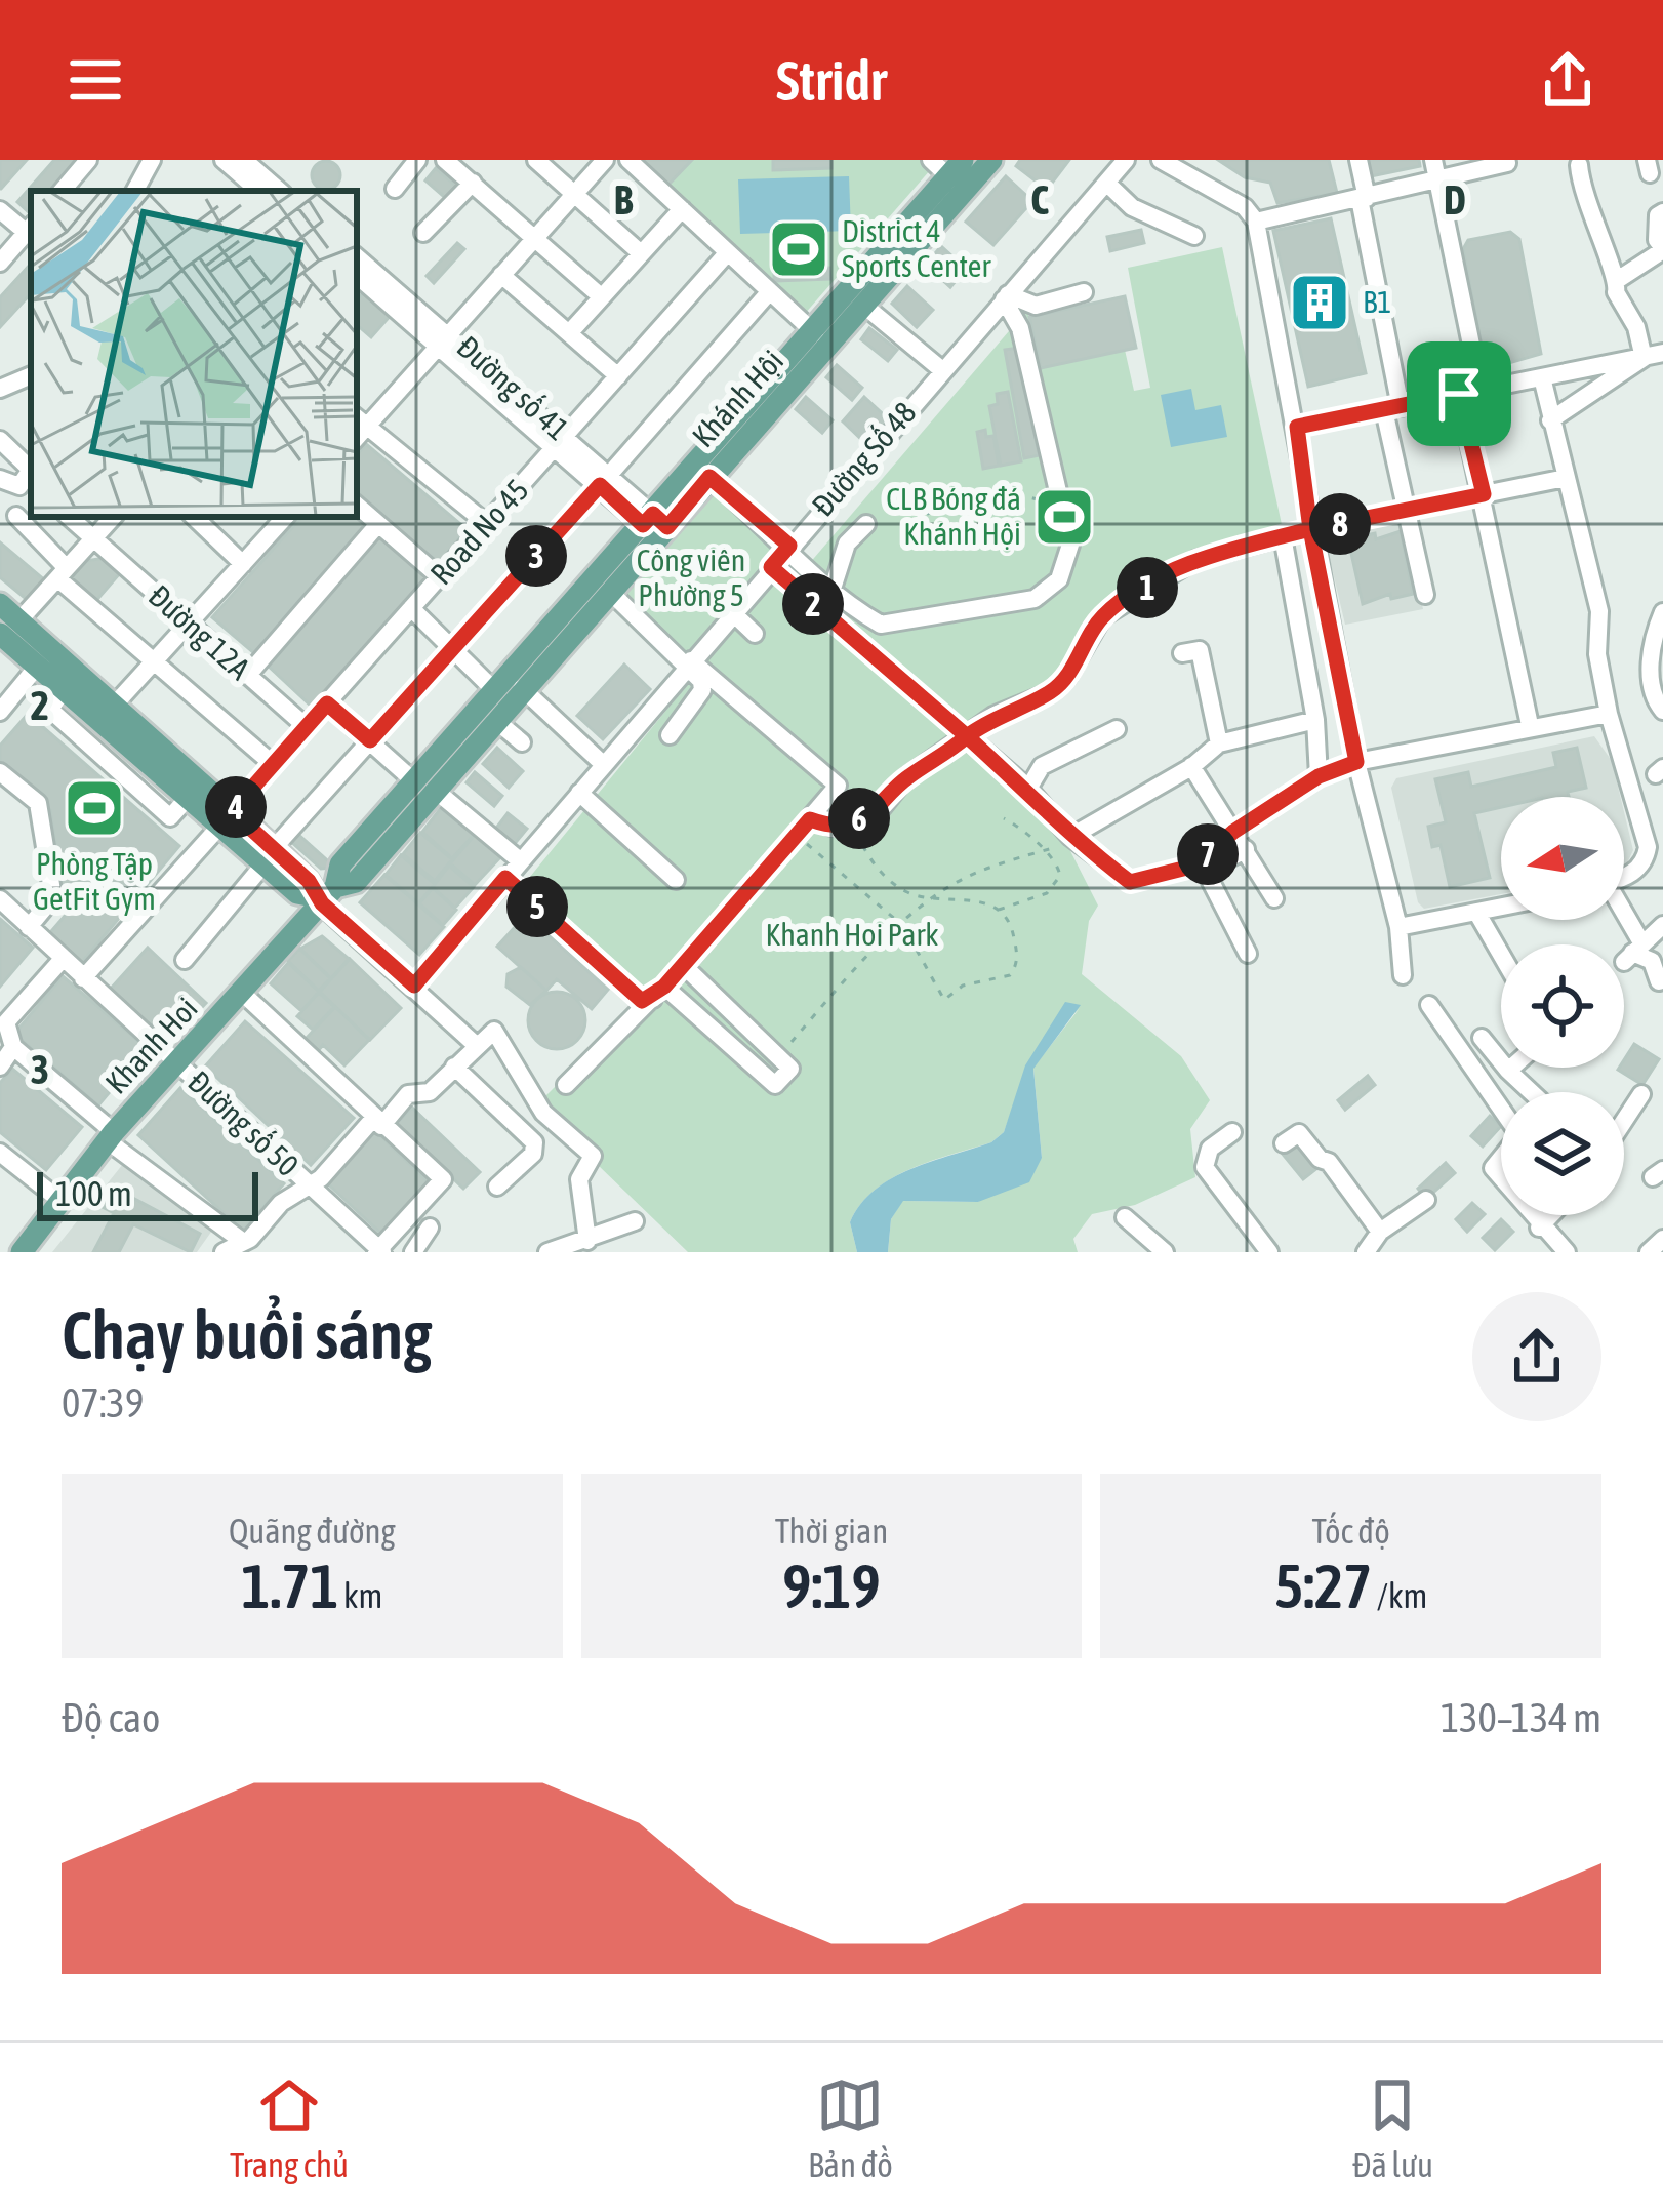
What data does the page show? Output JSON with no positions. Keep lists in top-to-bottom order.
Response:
{
  "streets": {
    "main road": ["Khánh Hội", "Khanh Hoi"],
    "street": [
      "Đường số 41",
      "Đường Số 48",
      "Road No 45",
      "Đường 12A",
      "Đường số 50"
    ]
  },
  "crossings": [
    ["Đường số 41", "Khánh Hội"],
    ["Đường số 41", "Road No 45"],
    ["Đường số 41", "Khanh Hoi"],
    ["Khánh Hội", "Khanh Hoi"],
    ["Road No 45", "Đường 12A"],
    ["Road No 45", "Đường số 50"],
    ["Khanh Hoi", "Đường số 50"]
  ],
  "parks": ["Công viên Phường 5", "Khanh Hoi Park"],
  "places": {
    "sports": ["District 4 Sports Center", "CLB Bóng đá Khánh Hội", "Phòng Tập GetFit Gym"],
    "building": ["B1"]
  },
  "scale_bar": "100 m",
  "north": "left",
  "page": {
    "header": "Stridr",
    "pins": [
      "8",
      "3",
      "1",
      "2",
      "4",
      "6",
      "7",
      "5"
    ],
    "scale": "100 m",
    "heading": ["Chạy buổi sáng", "07:39"],
    "stats": [
      ["Quãng đường", "1.71 km"],
      ["Thời gian", "9:19"],
      ["Tốc độ", "5:27 /km"]
    ],
    "chart": ["Độ cao", "130–134 m"],
    "tabs": ["Trang chủ", "Bản đồ", "Đã lưu"]
  },
  "grid": {
    "columns": ["B", "C", "D"],
    "rows": ["2", "3"]
  }
}
